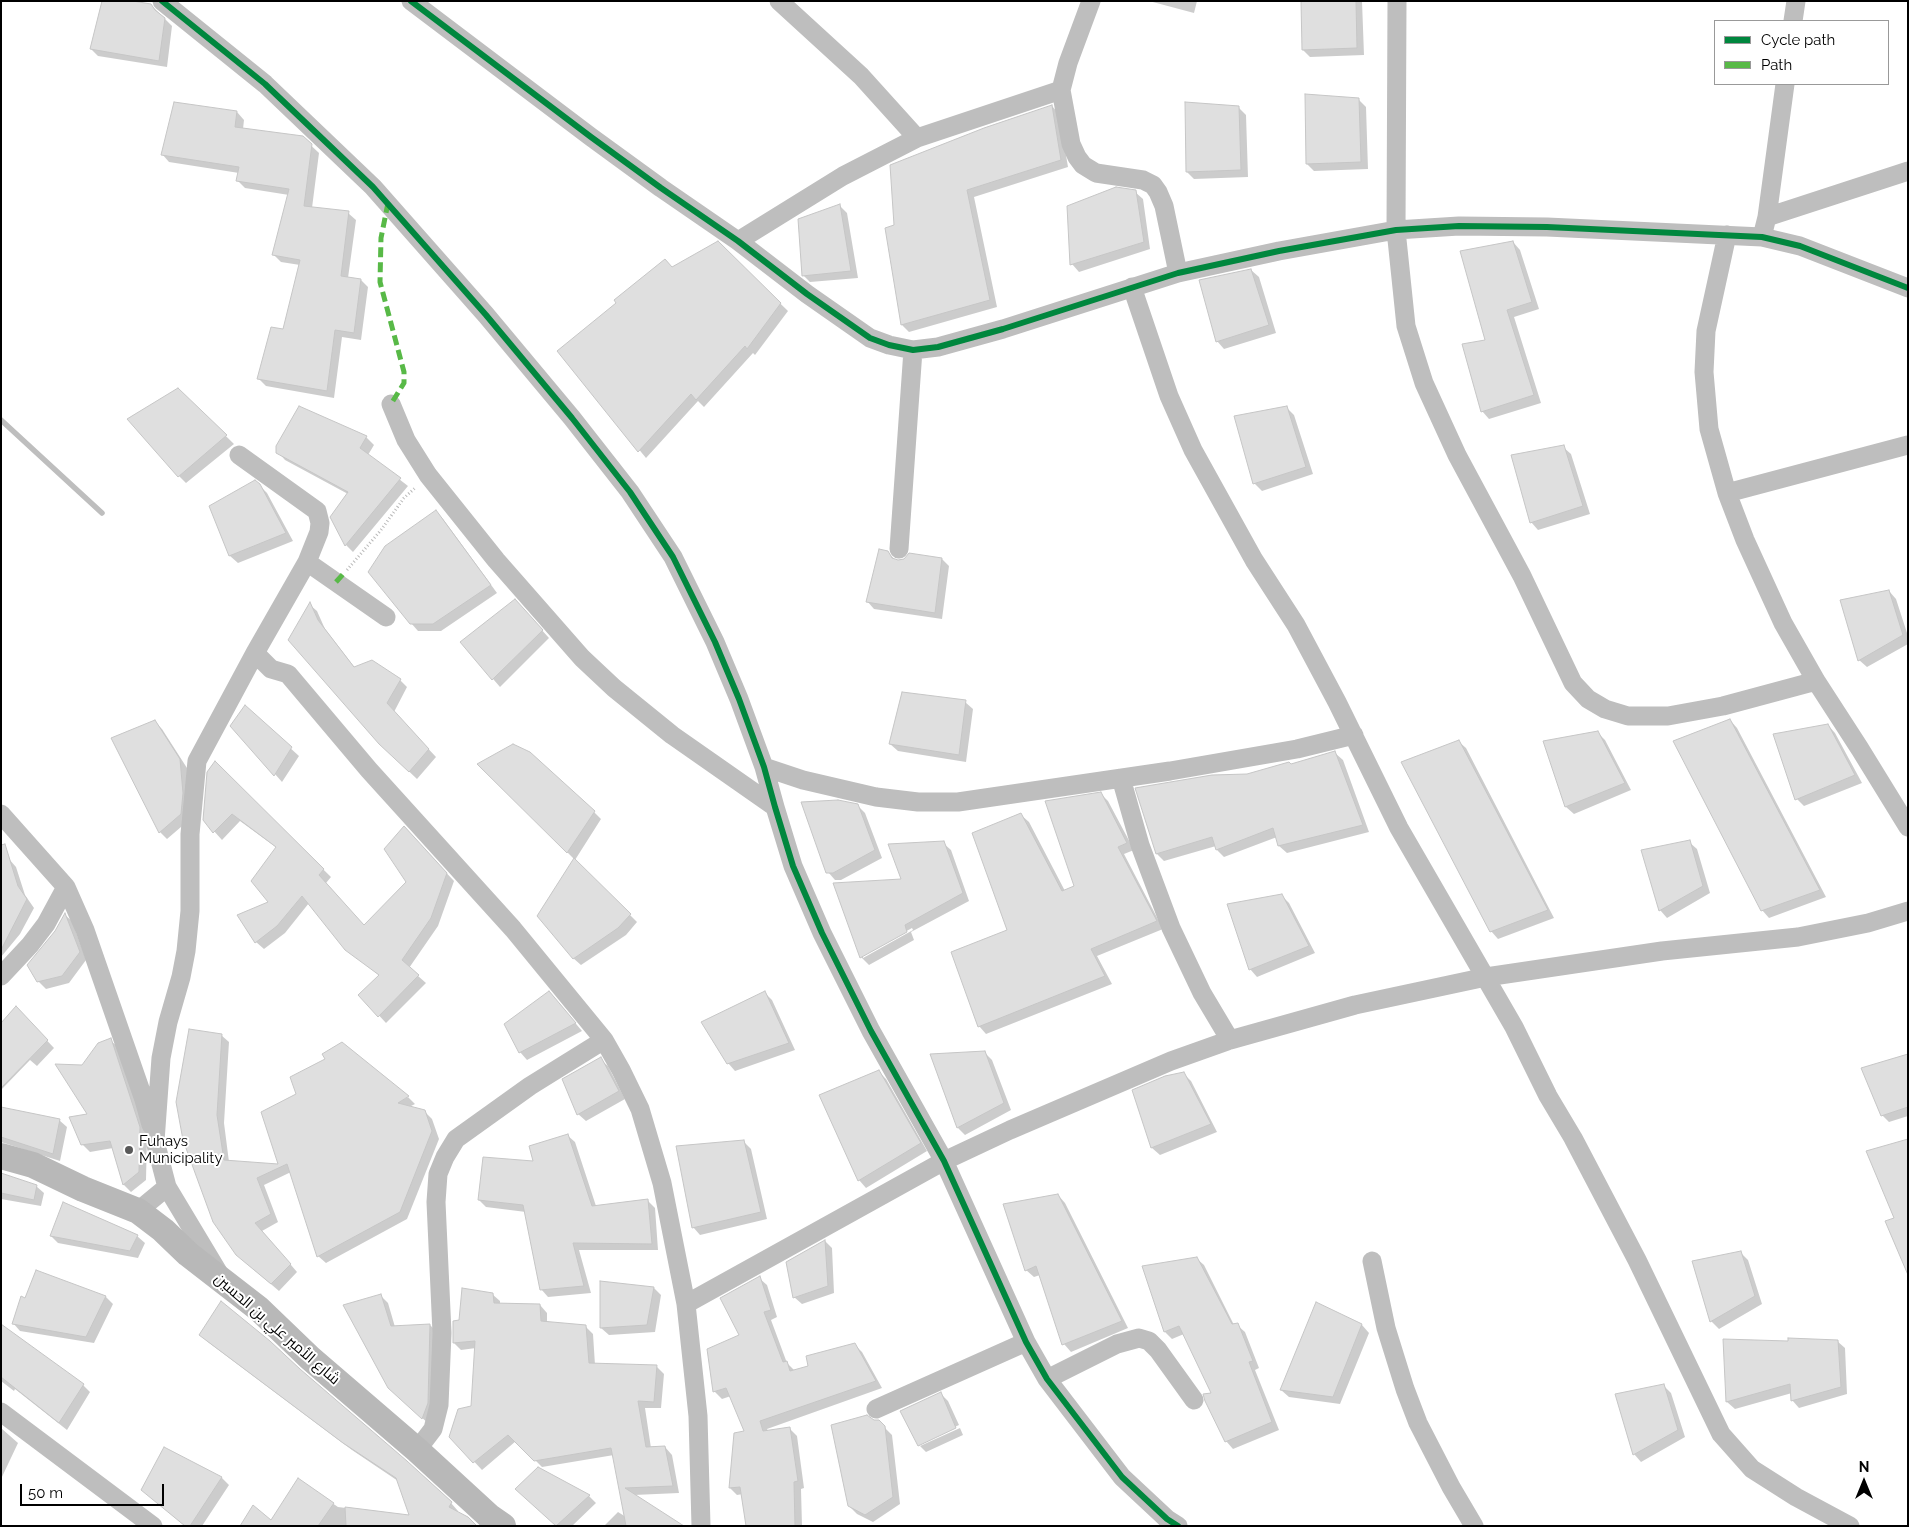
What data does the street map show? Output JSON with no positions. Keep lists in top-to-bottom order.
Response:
{
  "streets": {
    "street": ["شارع الأمير علي بن الحسين"]
  },
  "places": ["Fuhays Municipality"],
  "legend": ["Cycle path", "Path"],
  "scale_bar": "50 m",
  "north": "top"
}
